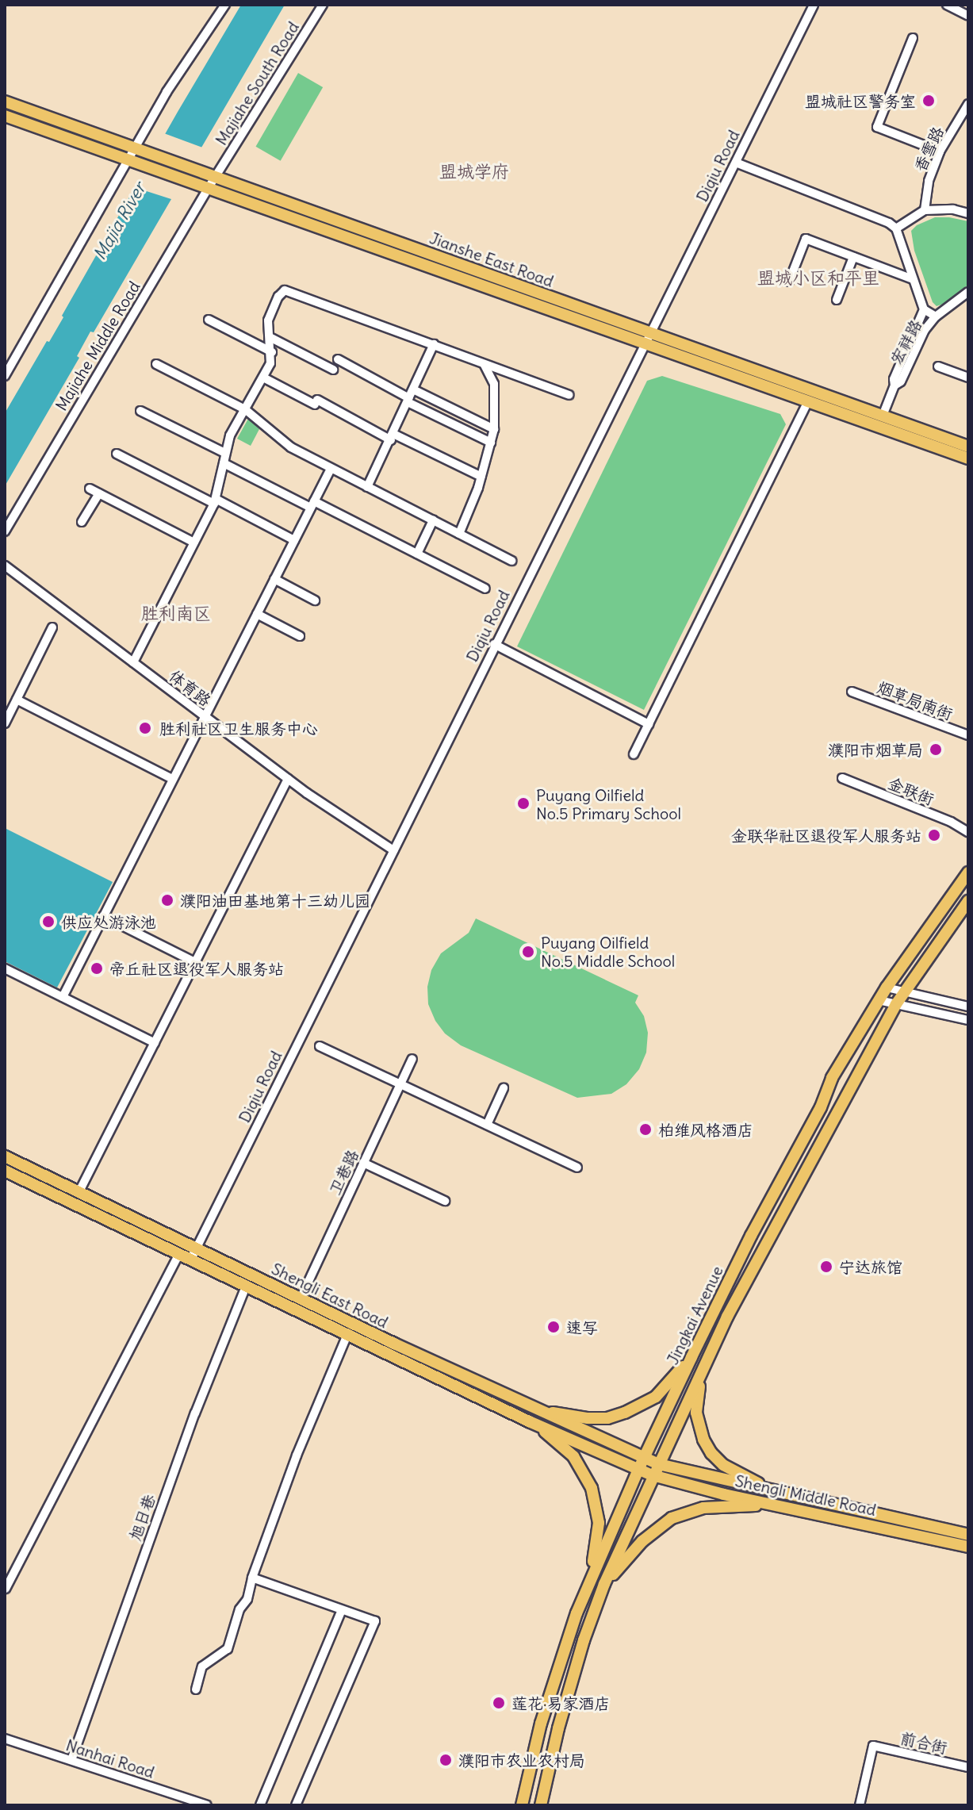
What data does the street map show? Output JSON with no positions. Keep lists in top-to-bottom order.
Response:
{
  "streets": {
    "main road": [
      "Jianshe East Road",
      "Shengli East Road",
      "Jingkai Avenue",
      "Shengli Middle Road"
    ],
    "street": [
      "Majiahe South Road",
      "香雪路",
      "Diqiu Road",
      "宏祥路",
      "Majiahe Middle Road",
      "体育路",
      "烟草局南街",
      "金联街",
      "卫巷路",
      "旭日巷",
      "前合街",
      "Nanhai Road"
    ]
  },
  "crossings": [
    ["Majiahe South Road", "Jianshe East Road"],
    ["Majiahe South Road", "Majiahe Middle Road"],
    ["Diqiu Road", "Jianshe East Road"],
    ["Diqiu Road", "体育路"],
    ["Diqiu Road", "Shengli East Road"],
    ["Jianshe East Road", "宏祥路"],
    ["Jianshe East Road", "Majiahe Middle Road"],
    ["卫巷路", "Shengli East Road"],
    ["Shengli East Road", "Jingkai Avenue"],
    ["Shengli East Road", "Shengli Middle Road"],
    ["Shengli East Road", "旭日巷"],
    ["Jingkai Avenue", "Shengli Middle Road"],
    ["旭日巷", "Nanhai Road"]
  ],
  "districts": ["盟城学府", "盟城小区和平里", "胜利南区"],
  "water": ["Majia River"],
  "places": [
    "盟城社区警务室",
    "胜利社区卫生服务中心",
    "濮阳市烟草局",
    "Puyang Oilfield No.5 Primary School",
    "金联华社区退役军人服务站",
    "濮阳油田基地第十三幼儿园",
    "供应处游泳池",
    "Puyang Oilfield No.5 Middle School",
    "帝丘社区退役军人服务站",
    "柏维风格酒店",
    "宁达旅馆",
    "速写",
    "莲花·易家酒店",
    "濮阳市农业农村局"
  ]
}
